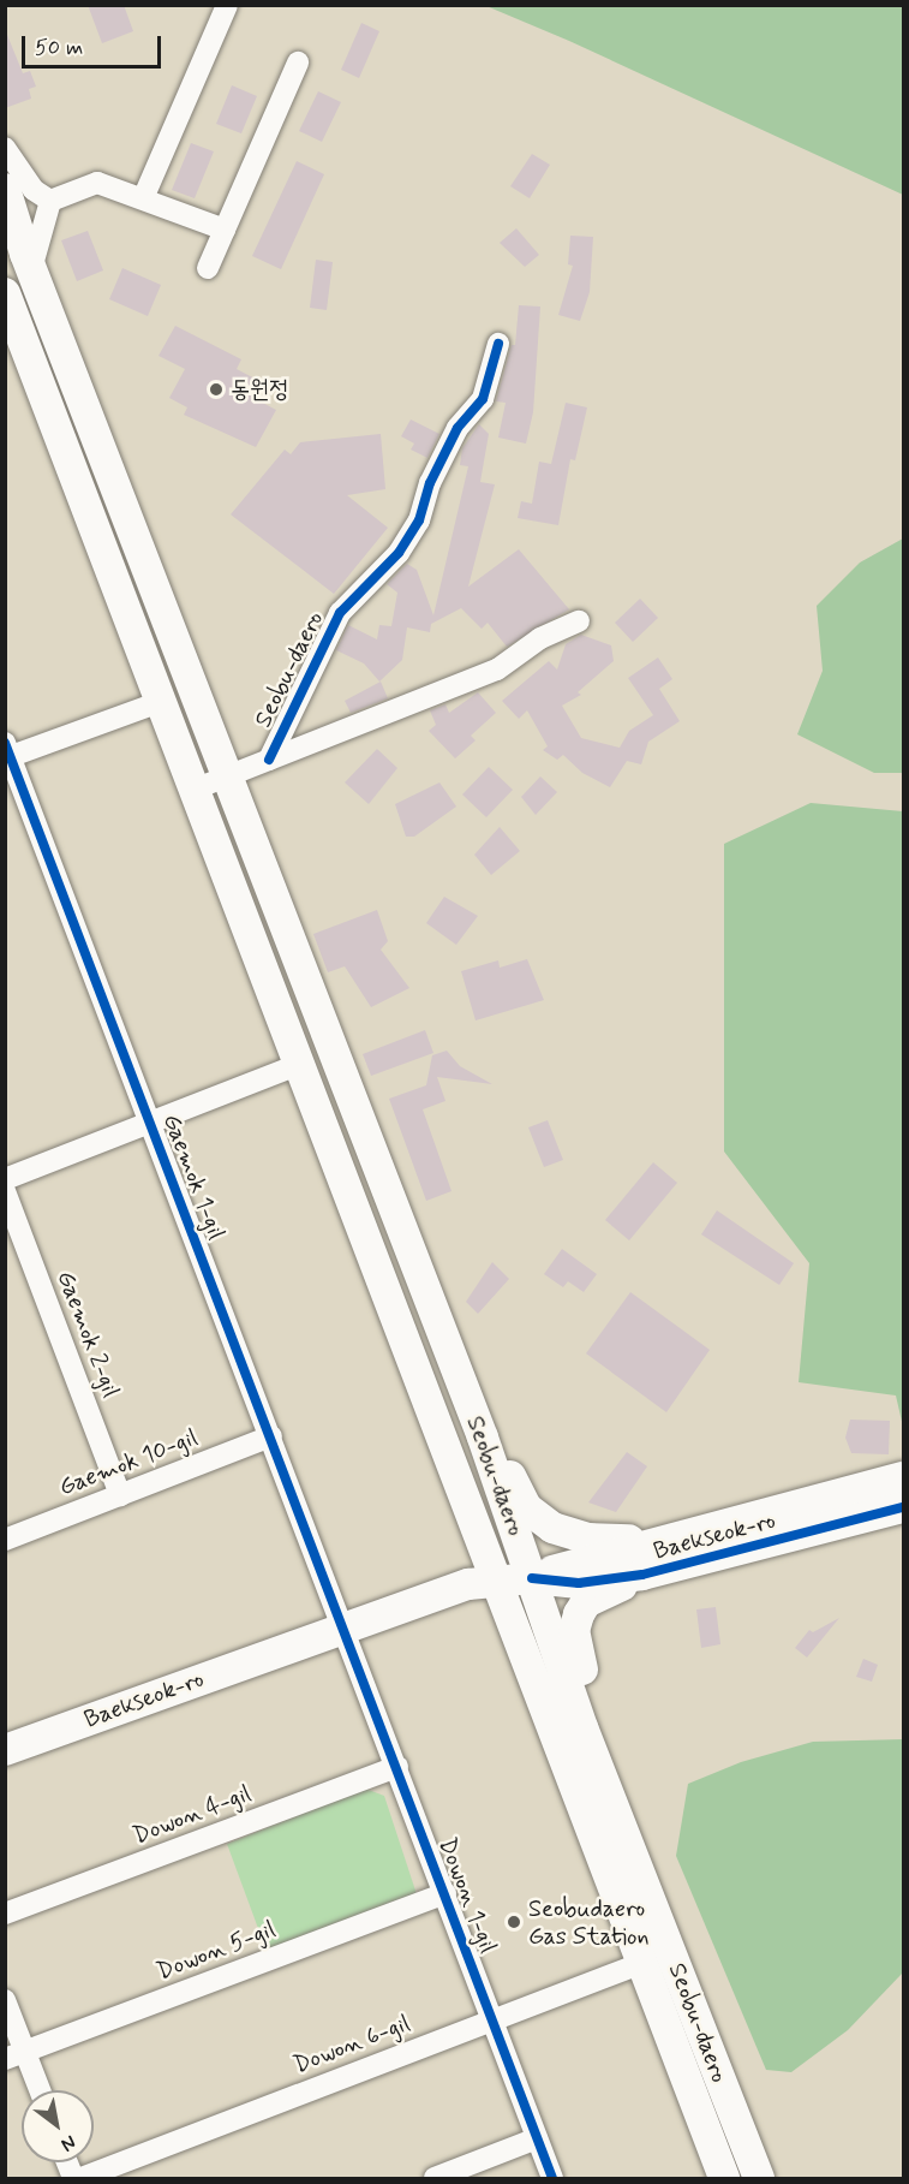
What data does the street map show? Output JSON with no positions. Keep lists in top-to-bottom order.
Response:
{
  "streets": {
    "main road": ["Seobu-daero", "Baekseok-ro"],
    "street": [
      "Gaemok 1-gil",
      "Gaemok 2-gil",
      "Gaemok 10-gil",
      "Dowon 4-gil",
      "Dowon 1-gil",
      "Dowon 5-gil",
      "Dowon 6-gil"
    ]
  },
  "crossings": [
    ["Seobu-daero", "Baekseok-ro"],
    ["Seobu-daero", "Dowon 6-gil"],
    ["Gaemok 1-gil", "Gaemok 10-gil"],
    ["Gaemok 1-gil", "Baekseok-ro"],
    ["Gaemok 1-gil", "Dowon 1-gil"],
    ["Gaemok 2-gil", "Gaemok 10-gil"],
    ["Baekseok-ro", "Dowon 1-gil"],
    ["Dowon 4-gil", "Dowon 1-gil"],
    ["Dowon 1-gil", "Dowon 5-gil"],
    ["Dowon 1-gil", "Dowon 6-gil"]
  ],
  "places": ["동원정", "Seobudaero Gas Station"],
  "scale_bar": "50 m",
  "north": "bottom right"
}
